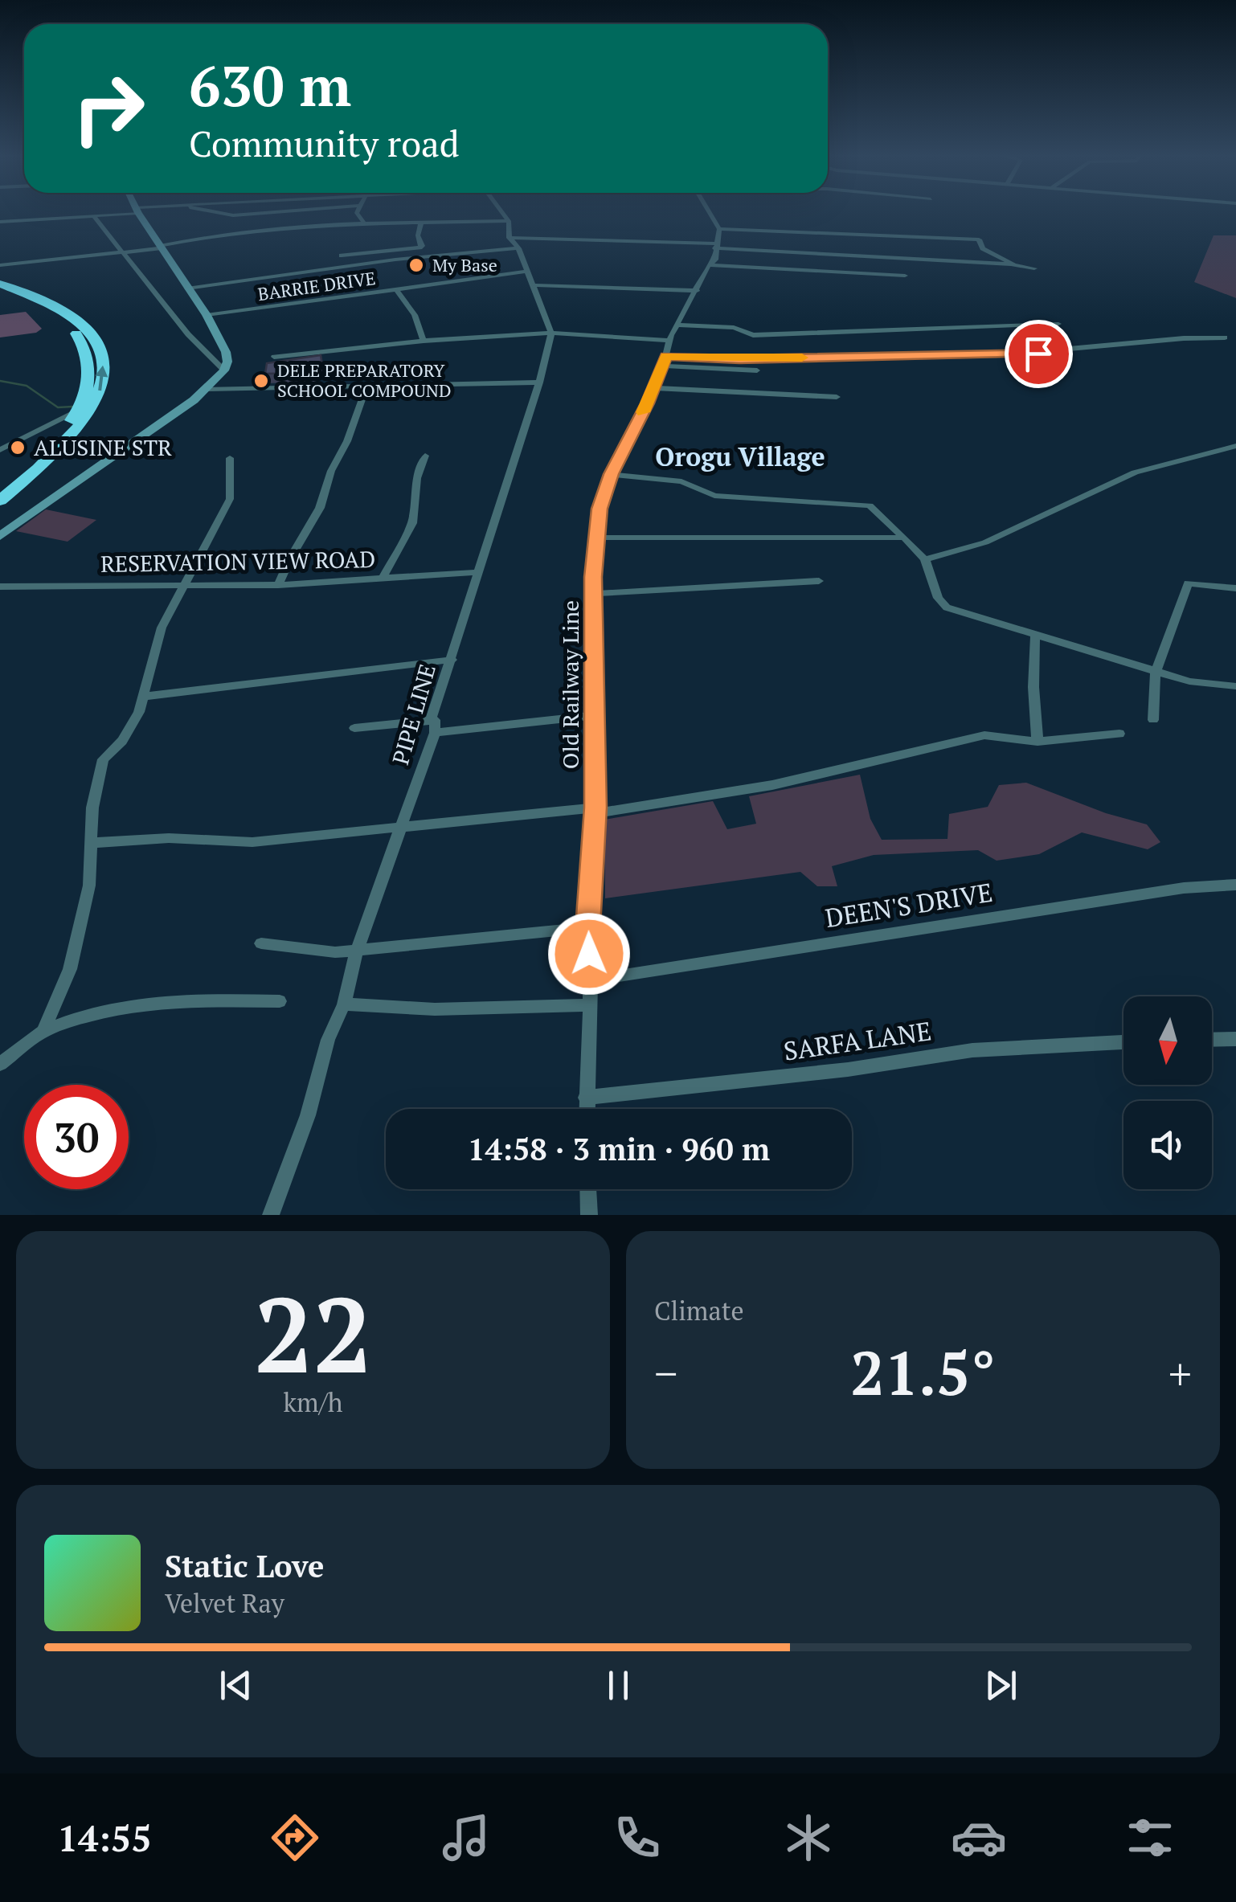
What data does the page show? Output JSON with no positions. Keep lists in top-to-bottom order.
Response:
{
  "streets": {
    "street": [
      "BARRIE DRIVE",
      "RESERVATION VIEW ROAD",
      "Old Railway Line",
      "PIPE LINE",
      "DEEN'S DRIVE",
      "SARFA LANE"
    ]
  },
  "crossings": [
    ["RESERVATION VIEW ROAD", "PIPE LINE"],
    ["Old Railway Line", "DEEN'S DRIVE"],
    ["Old Railway Line", "SARFA LANE"]
  ],
  "districts": ["Orogu Village"],
  "places": ["My Base", "DELE PREPARATORY SCHOOL COMPOUND", "ALUSINE STR"],
  "north": "bottom",
  "page": {
    "turn": ["630 m", "Community road"],
    "limit": "30",
    "trip": "14:58 · 3 min · 960 m",
    "tile": [
      ["22", "km/h"],
      "Climate"
    ],
    "heat": ["−", "21.5°", "+"],
    "song": ["Static Love", "Velvet Ray"],
    "tabs": "14:55"
  }
}
